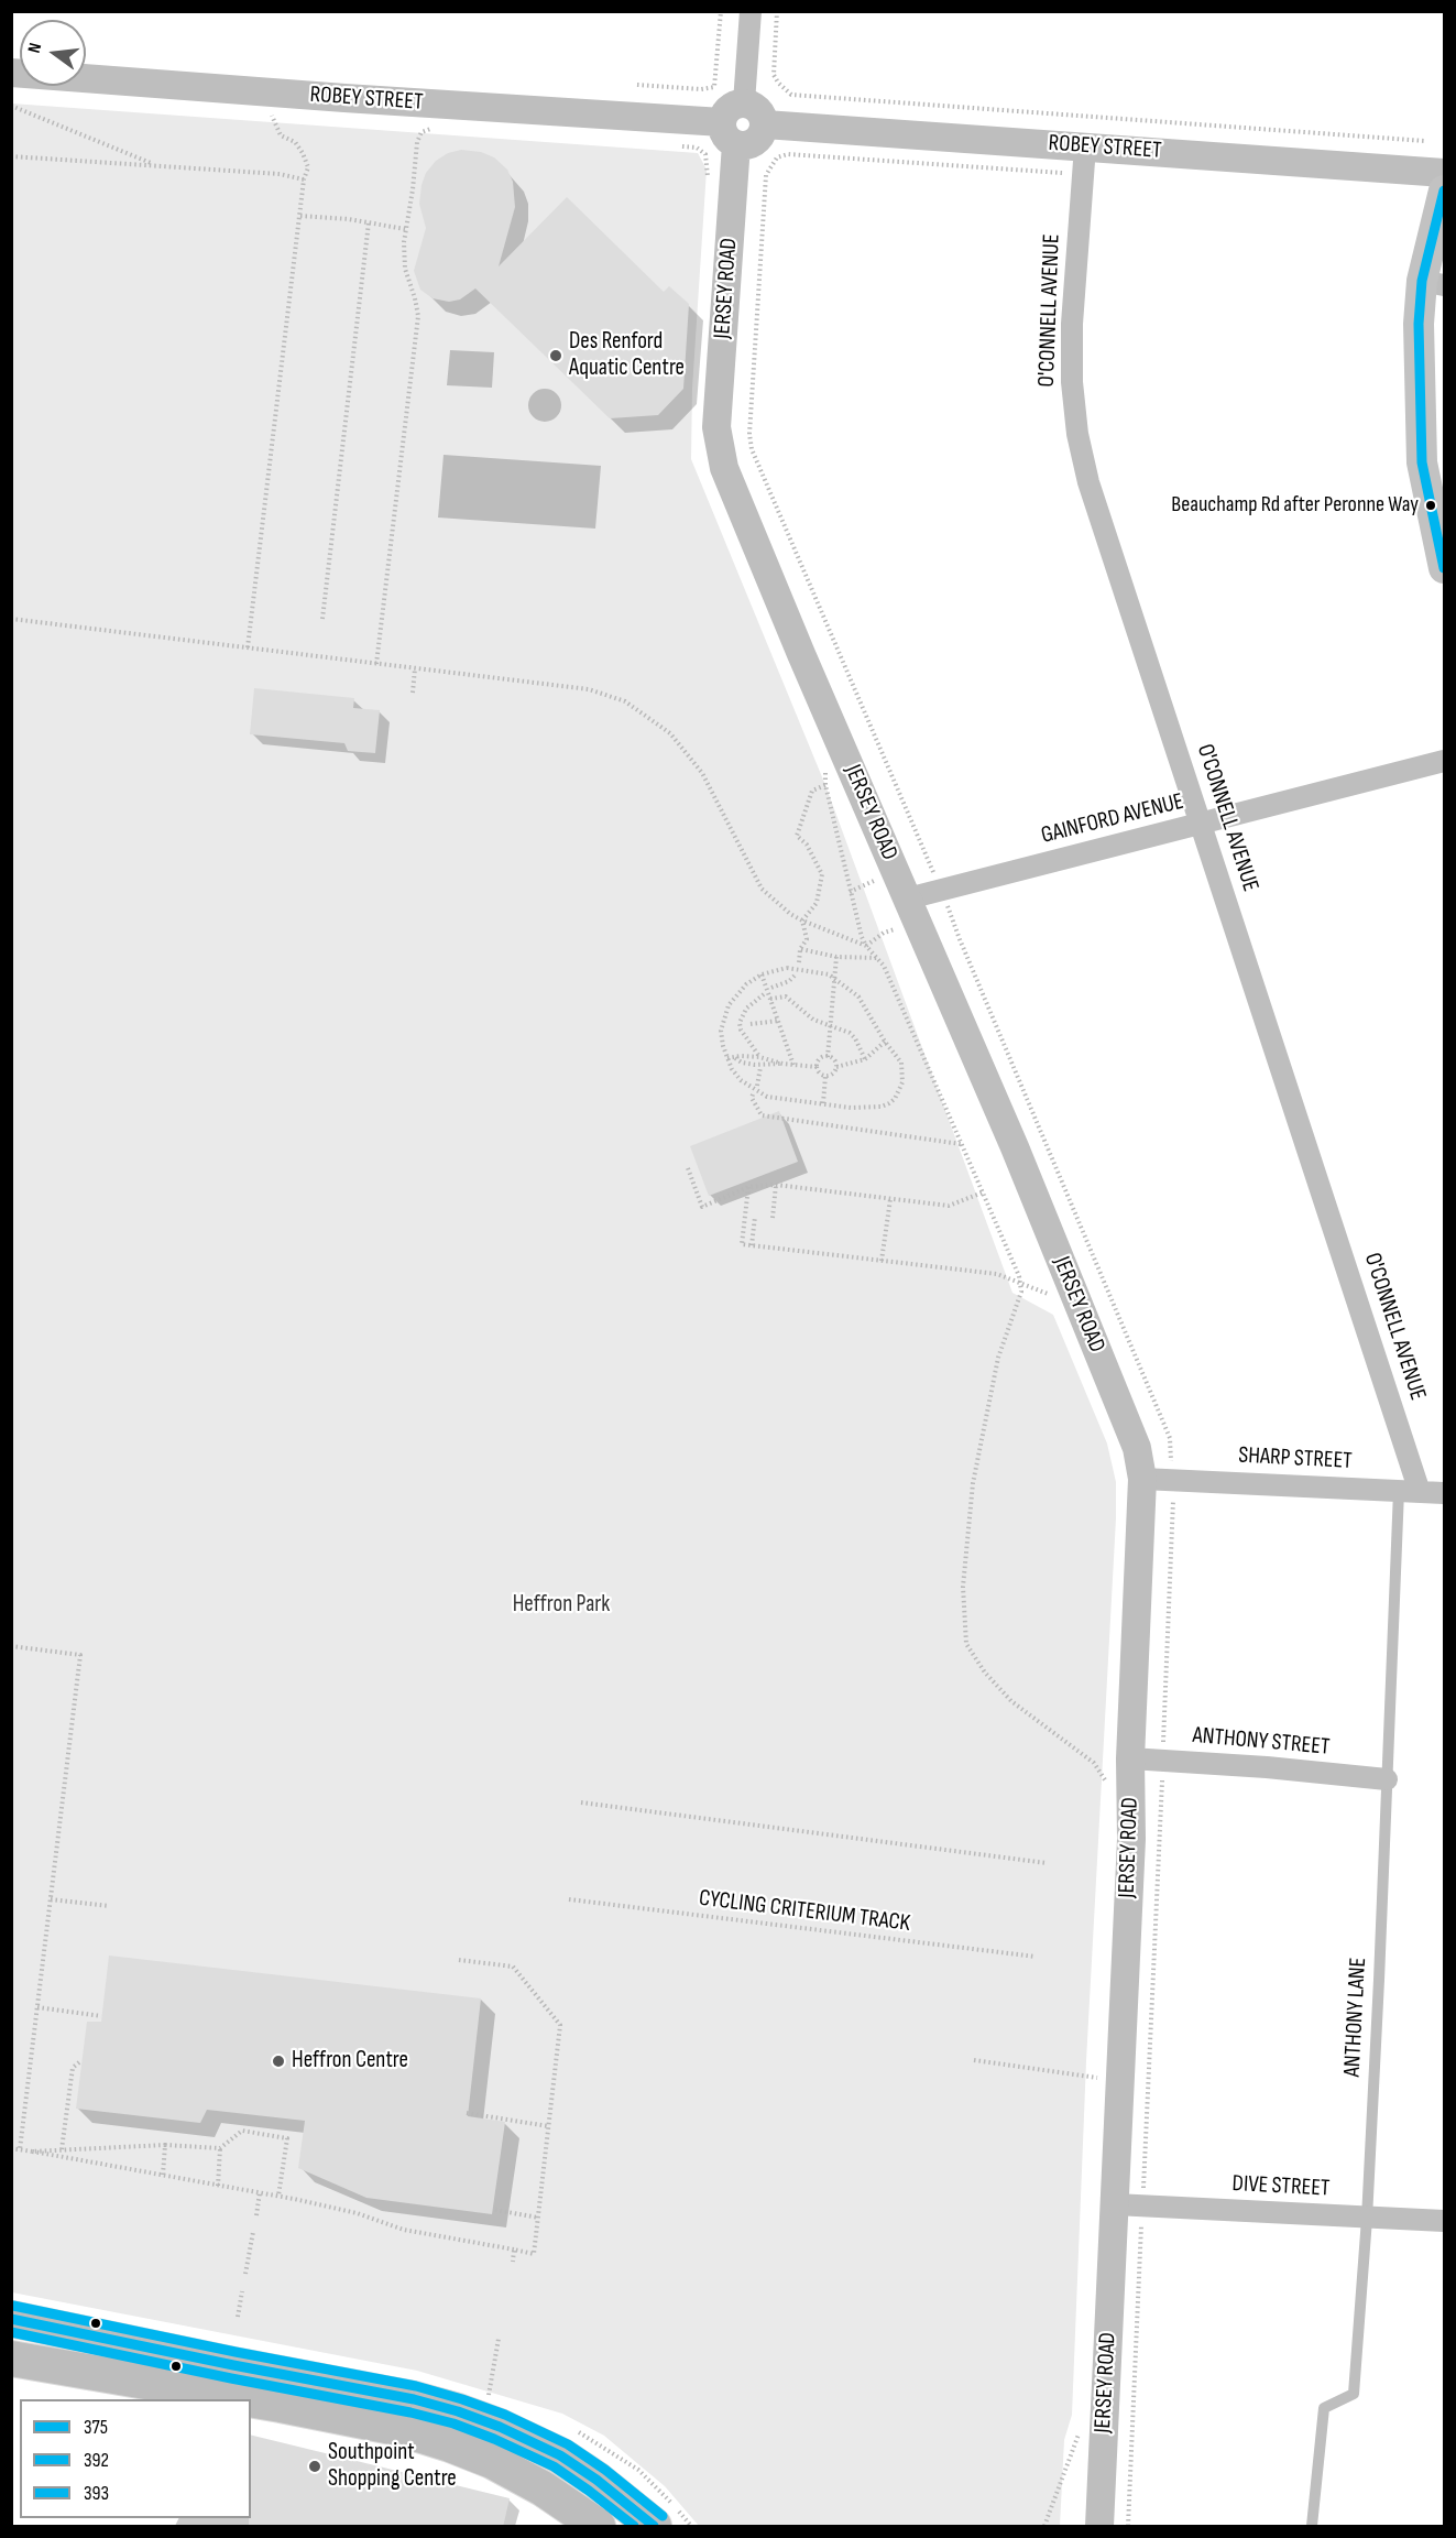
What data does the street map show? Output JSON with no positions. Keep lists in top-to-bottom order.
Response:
{
  "streets": {
    "street": [
      "ROBEY STREET",
      "JERSEY ROAD",
      "O'CONNELL AVENUE",
      "GAINFORD AVENUE",
      "SHARP STREET",
      "ANTHONY STREET",
      "DIVE STREET"
    ],
    "lane": ["ANTHONY LANE"],
    "path": ["CYCLING CRITERIUM TRACK"]
  },
  "crossings": [
    ["ROBEY STREET", "JERSEY ROAD"],
    ["ROBEY STREET", "O'CONNELL AVENUE"],
    ["JERSEY ROAD", "O'CONNELL AVENUE"],
    ["JERSEY ROAD", "GAINFORD AVENUE"],
    ["JERSEY ROAD", "SHARP STREET"],
    ["JERSEY ROAD", "ANTHONY STREET"],
    ["JERSEY ROAD", "DIVE STREET"],
    ["O'CONNELL AVENUE", "GAINFORD AVENUE"],
    ["O'CONNELL AVENUE", "SHARP STREET"],
    ["O'CONNELL AVENUE", "ANTHONY LANE"],
    ["SHARP STREET", "ANTHONY LANE"],
    ["ANTHONY STREET", "ANTHONY LANE"],
    ["ANTHONY LANE", "DIVE STREET"]
  ],
  "parks": ["Heffron Park"],
  "places": [
    "Des Renford Aquatic Centre",
    "Beauchamp Rd after Peronne Way",
    "Heffron Centre",
    "Southpoint Shopping Centre"
  ],
  "lines": ["transit line 375", "transit line 393", "transit line 392"],
  "legend": ["375", "392", "393"],
  "north": "left"
}
